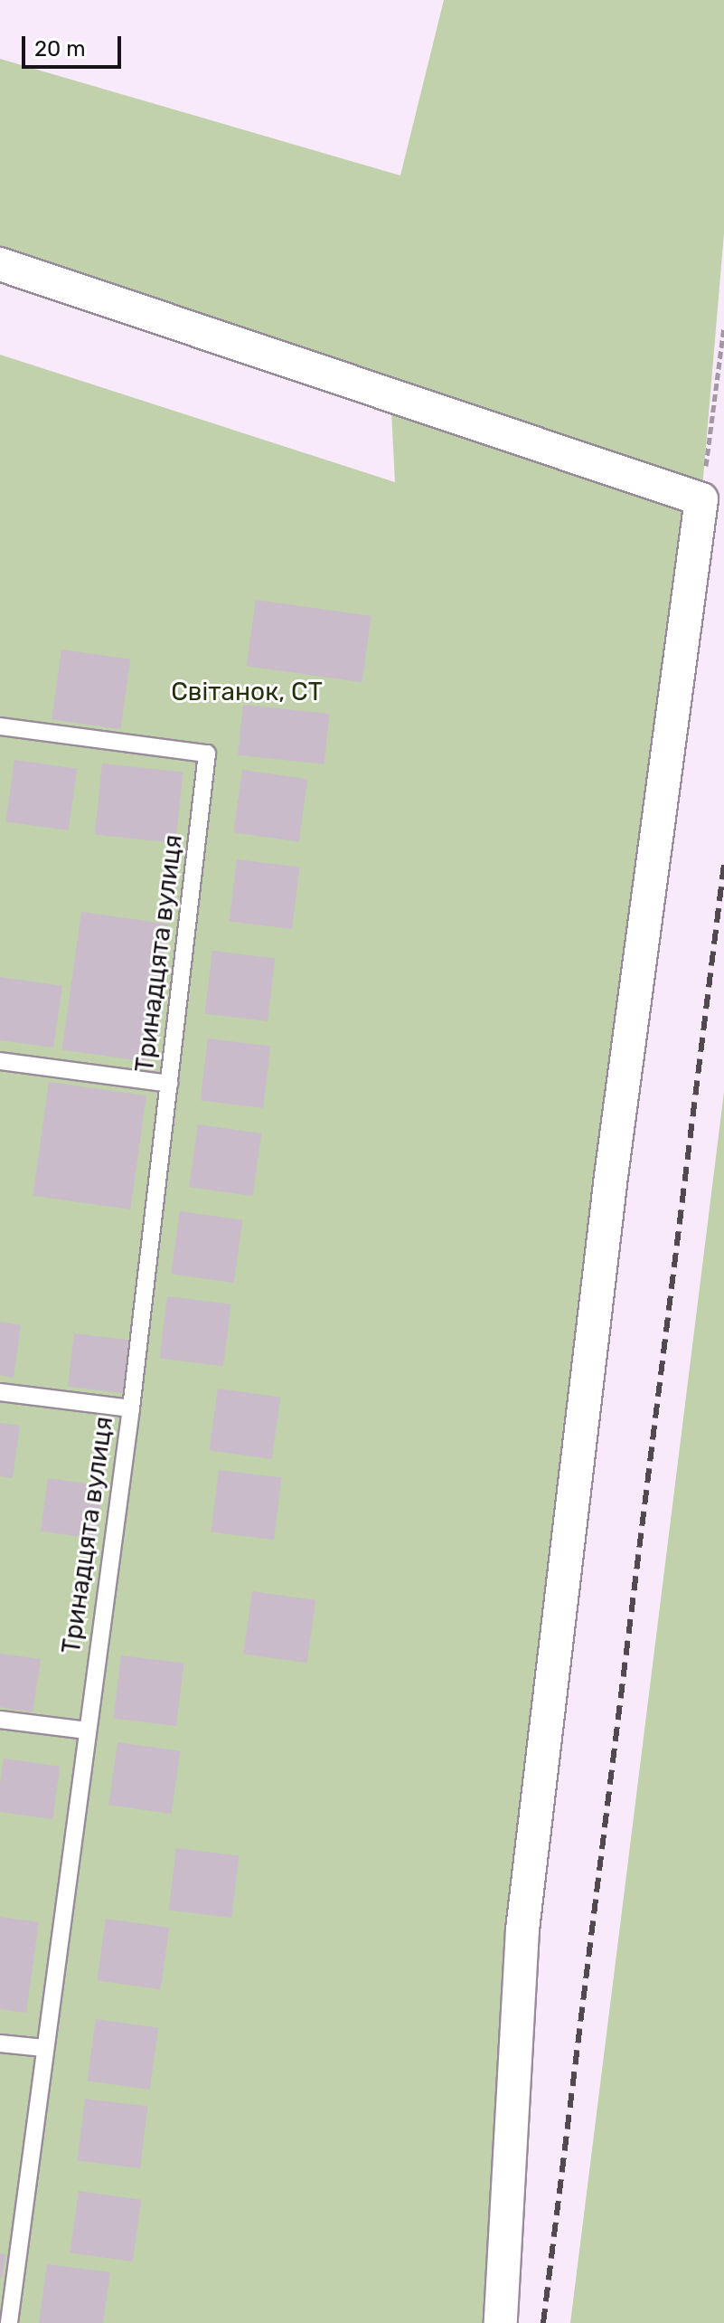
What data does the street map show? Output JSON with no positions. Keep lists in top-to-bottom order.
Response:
{
  "streets": {
    "lane": ["Тринадцята вулиця"]
  },
  "parks": ["Світанок, СТ"],
  "scale_bar": "20 m"
}
